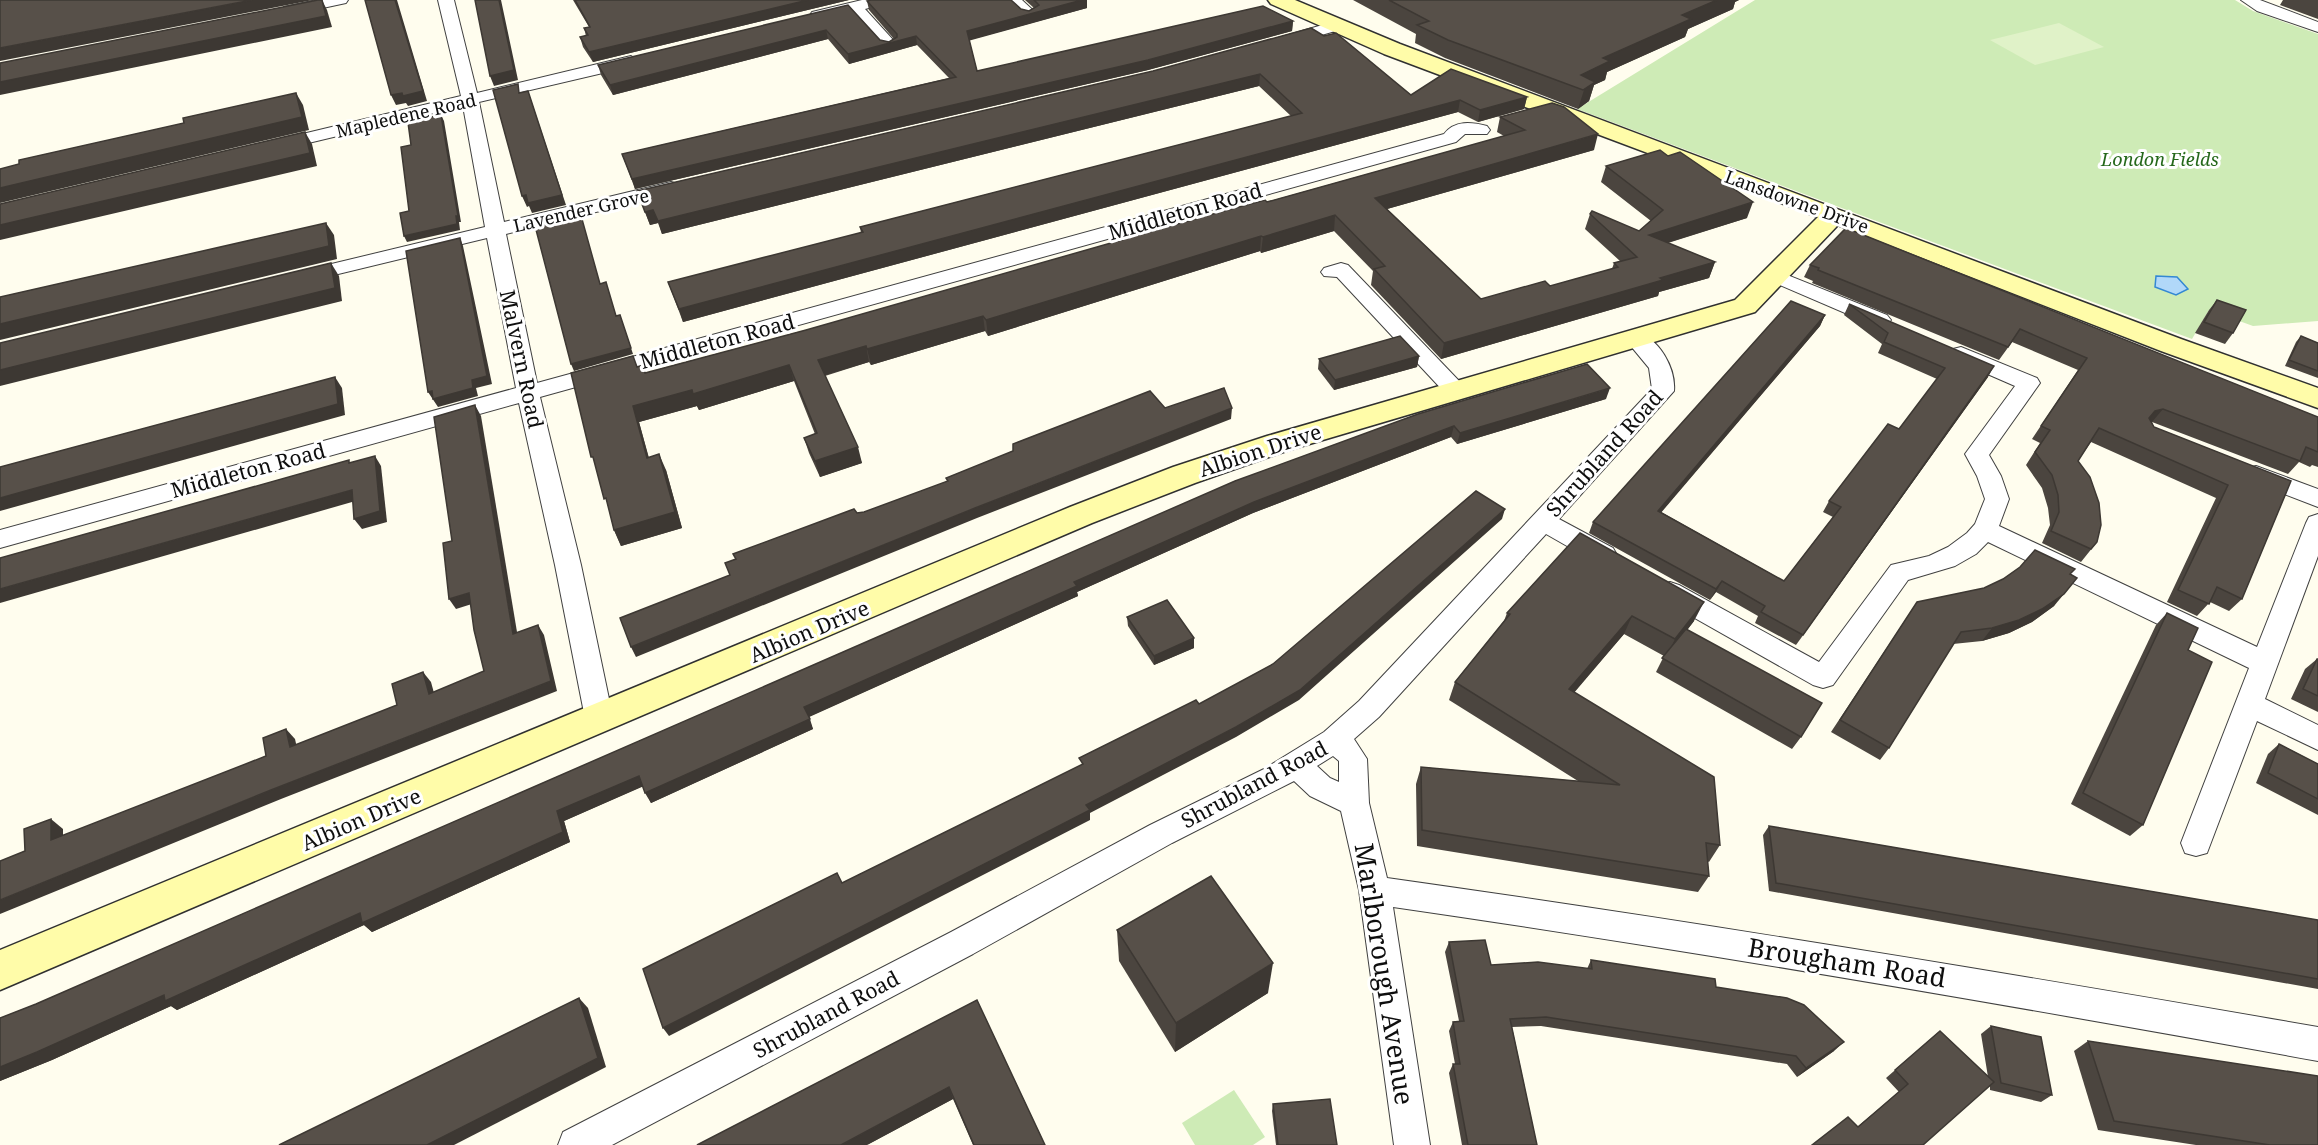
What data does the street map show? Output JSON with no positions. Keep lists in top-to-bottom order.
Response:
{
  "streets": {
    "street": [
      "Mapledene Road",
      "Lansdowne Drive",
      "Lavender Grove",
      "Middleton Road",
      "Malvern Road",
      "Albion Drive",
      "Shrubland Road",
      "Brougham Road",
      "Marlborough Avenue"
    ]
  },
  "crossings": [
    ["Mapledene Road", "Malvern Road"],
    ["Lavender Grove", "Malvern Road"],
    ["Middleton Road", "Malvern Road"],
    ["Malvern Road", "Albion Drive"],
    ["Albion Drive", "Shrubland Road"],
    ["Shrubland Road", "Marlborough Avenue"],
    ["Brougham Road", "Marlborough Avenue"]
  ],
  "parks": ["London Fields"]
}
